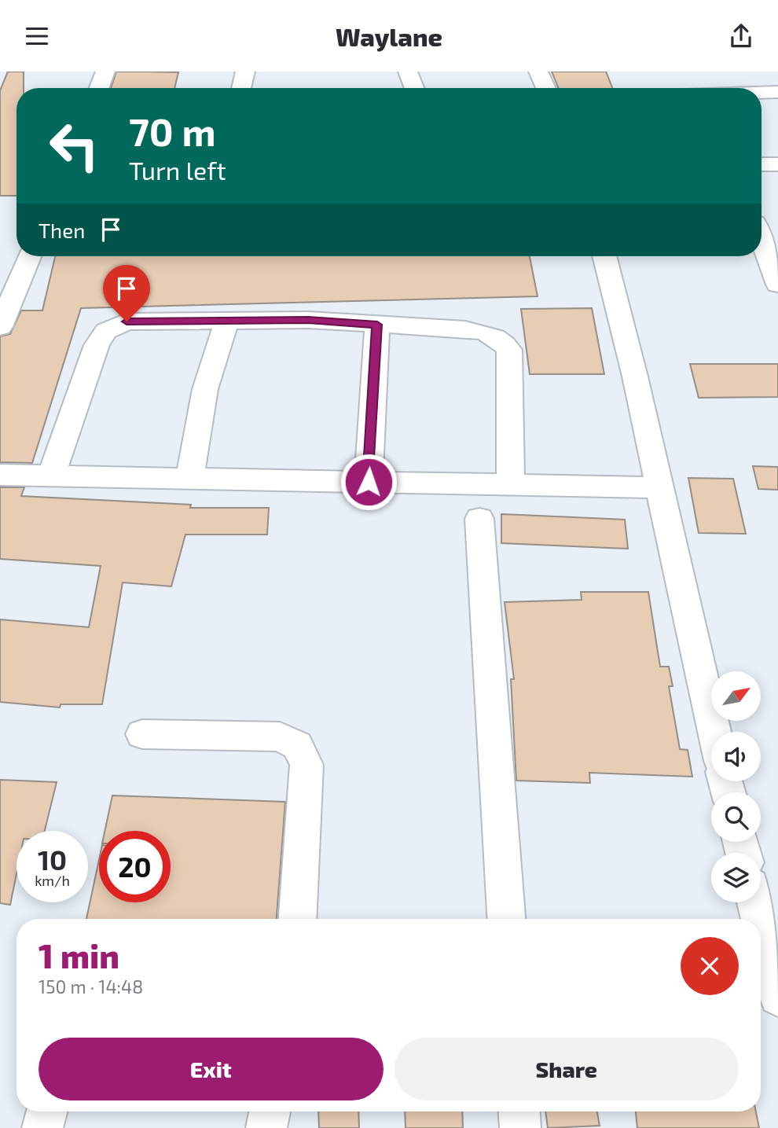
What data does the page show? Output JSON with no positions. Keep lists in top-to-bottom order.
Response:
{
  "north": "top right",
  "page": {
    "header": "Waylane",
    "turn": ["70 m", "Turn left"],
    "then": "Then",
    "speed": "10 km/h",
    "limit": "20",
    "heading": ["1 min", "150 m · 14:48"],
    "buttons": ["Exit", "Share"]
  }
}
